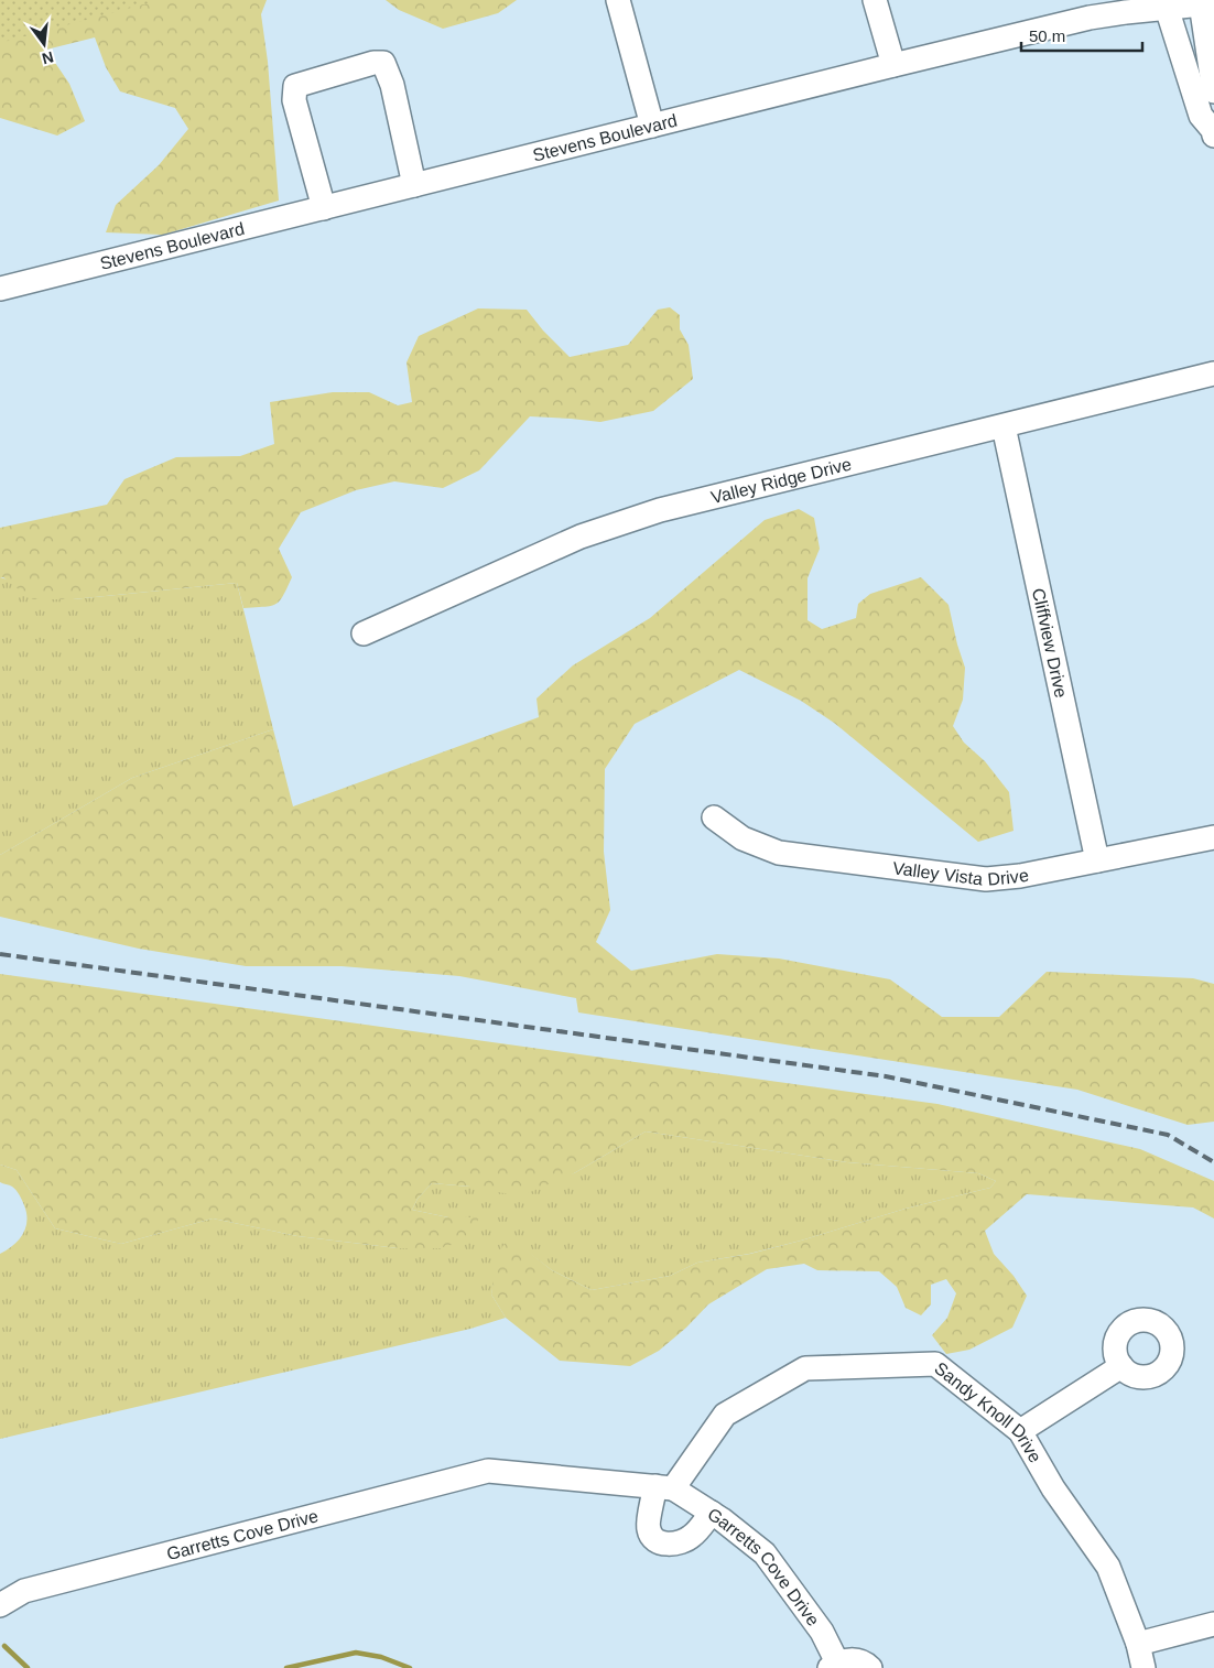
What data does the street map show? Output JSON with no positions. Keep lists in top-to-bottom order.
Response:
{
  "streets": {
    "street": [
      "Stevens Boulevard",
      "Valley Ridge Drive",
      "Cliffview Drive",
      "Valley Vista Drive",
      "Sandy Knoll Drive",
      "Garretts Cove Drive"
    ]
  },
  "crossings": [
    ["Valley Ridge Drive", "Cliffview Drive"],
    ["Cliffview Drive", "Valley Vista Drive"],
    ["Sandy Knoll Drive", "Garretts Cove Drive"]
  ],
  "scale_bar": "50 m",
  "north": "bottom"
}
